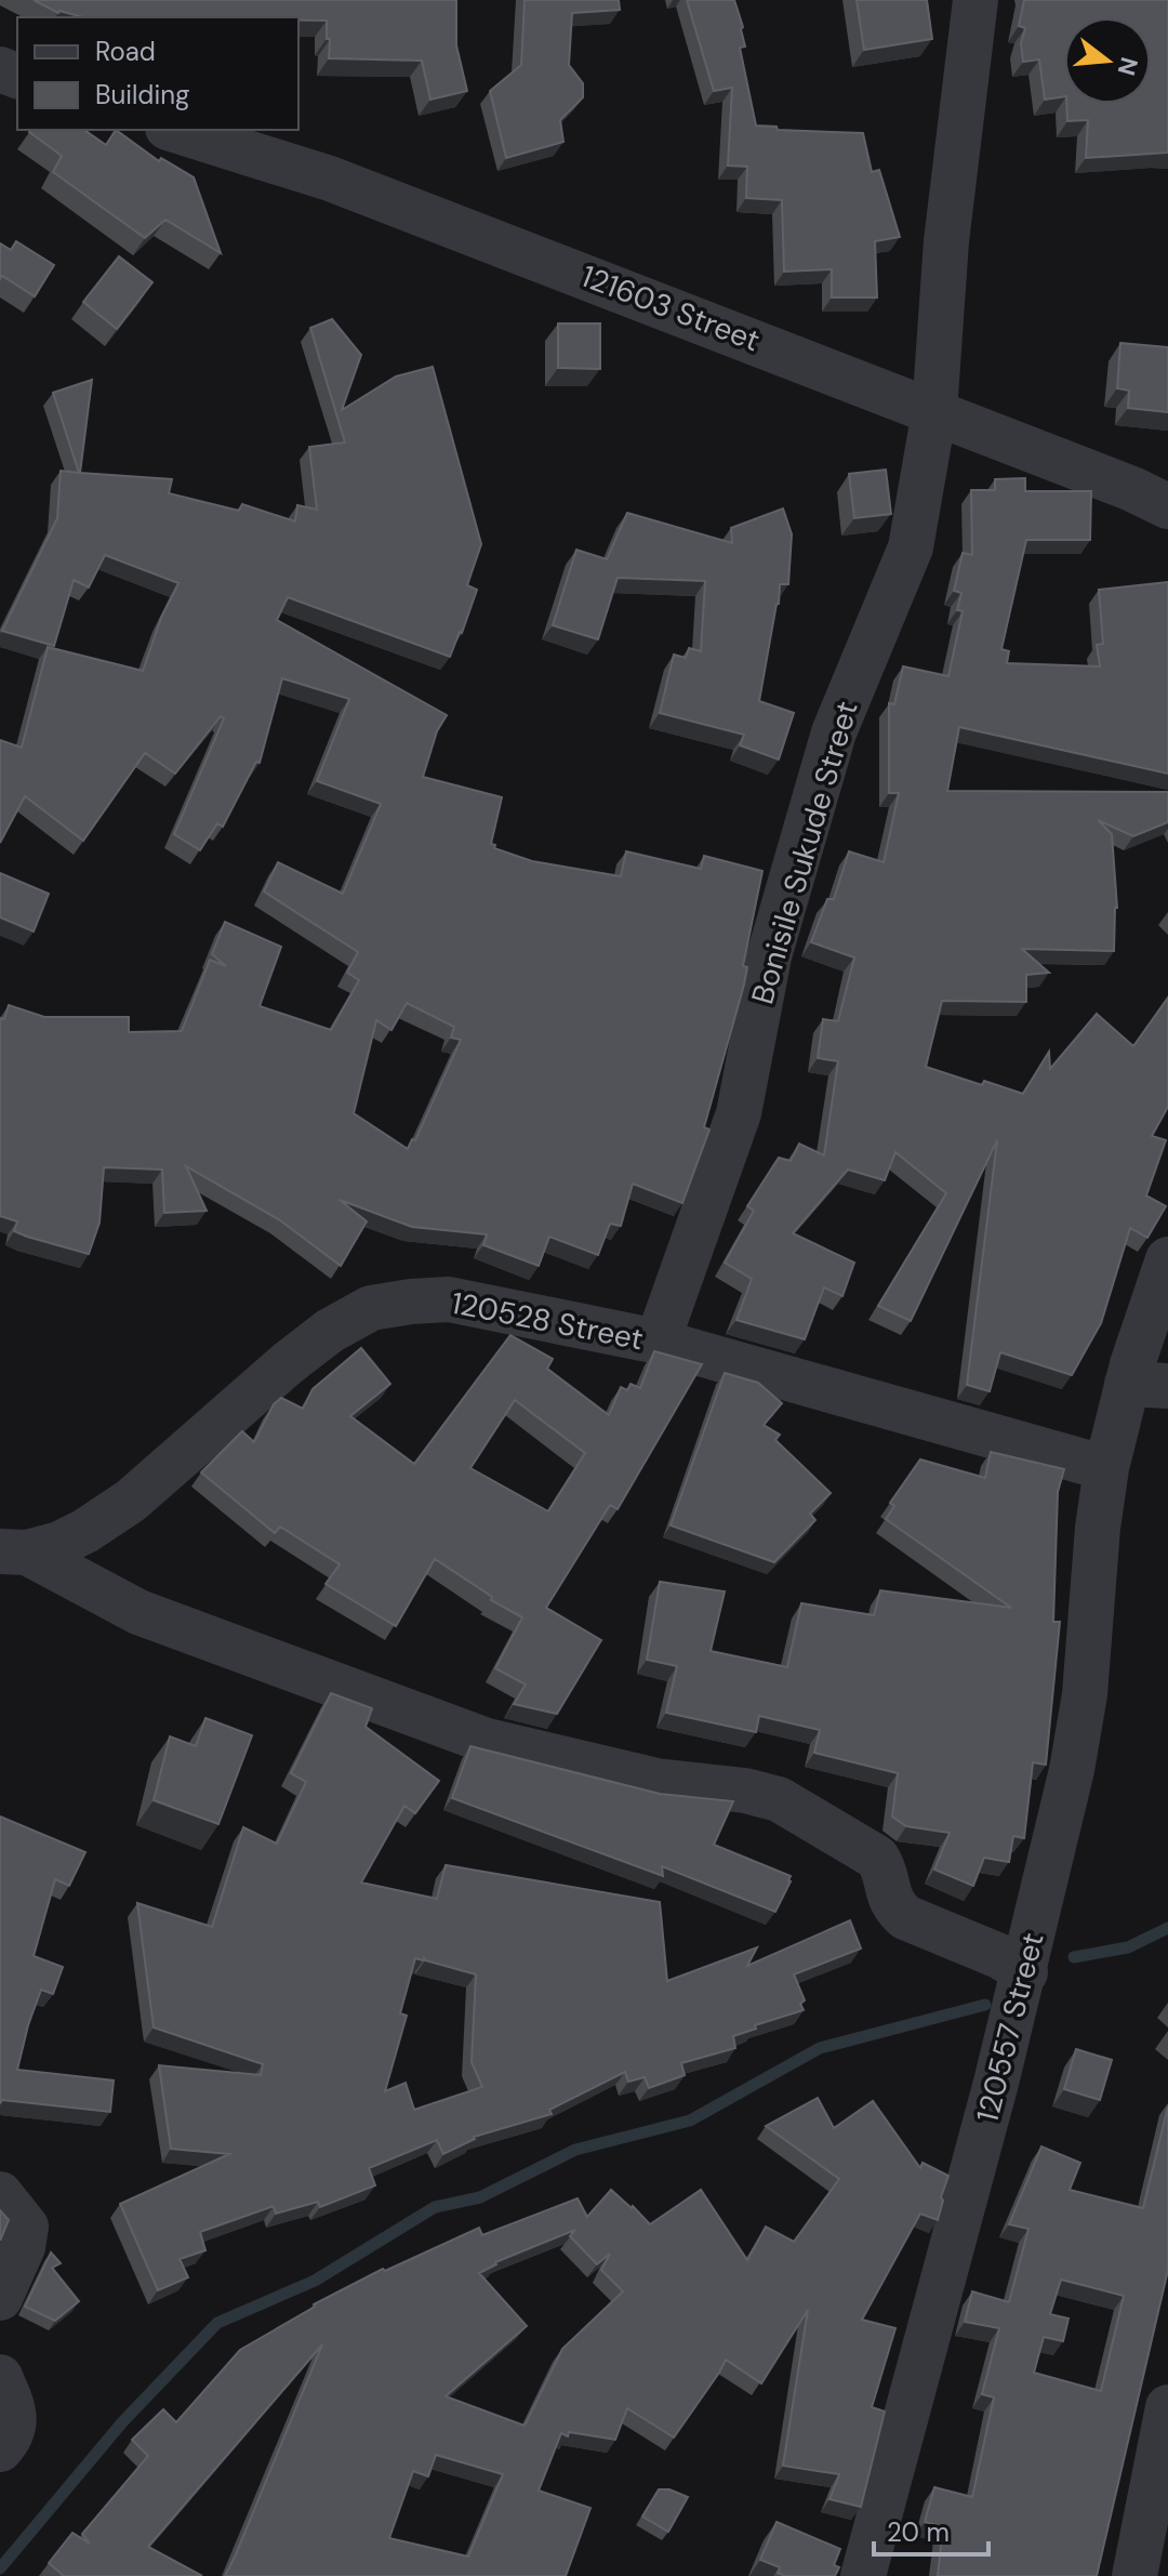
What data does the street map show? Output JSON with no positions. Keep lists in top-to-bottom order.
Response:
{
  "streets": {
    "street": [
      "121603 Street",
      "Bonisile Sukude Street",
      "120528 Street",
      "120557 Street"
    ]
  },
  "crossings": [
    ["121603 Street", "Bonisile Sukude Street"],
    ["Bonisile Sukude Street", "120528 Street"],
    ["120528 Street", "120557 Street"]
  ],
  "legend": ["Road", "Building"],
  "scale_bar": "20 m",
  "north": "right"
}
